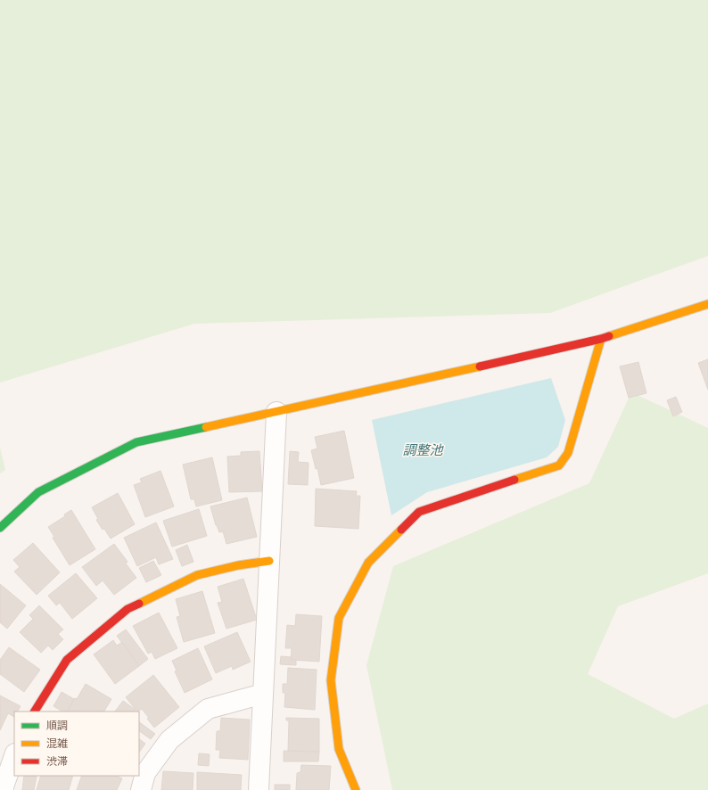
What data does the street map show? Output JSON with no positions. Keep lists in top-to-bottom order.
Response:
{
  "water": ["調整池"],
  "legend": ["順調", "混雑", "渋滞"]
}
